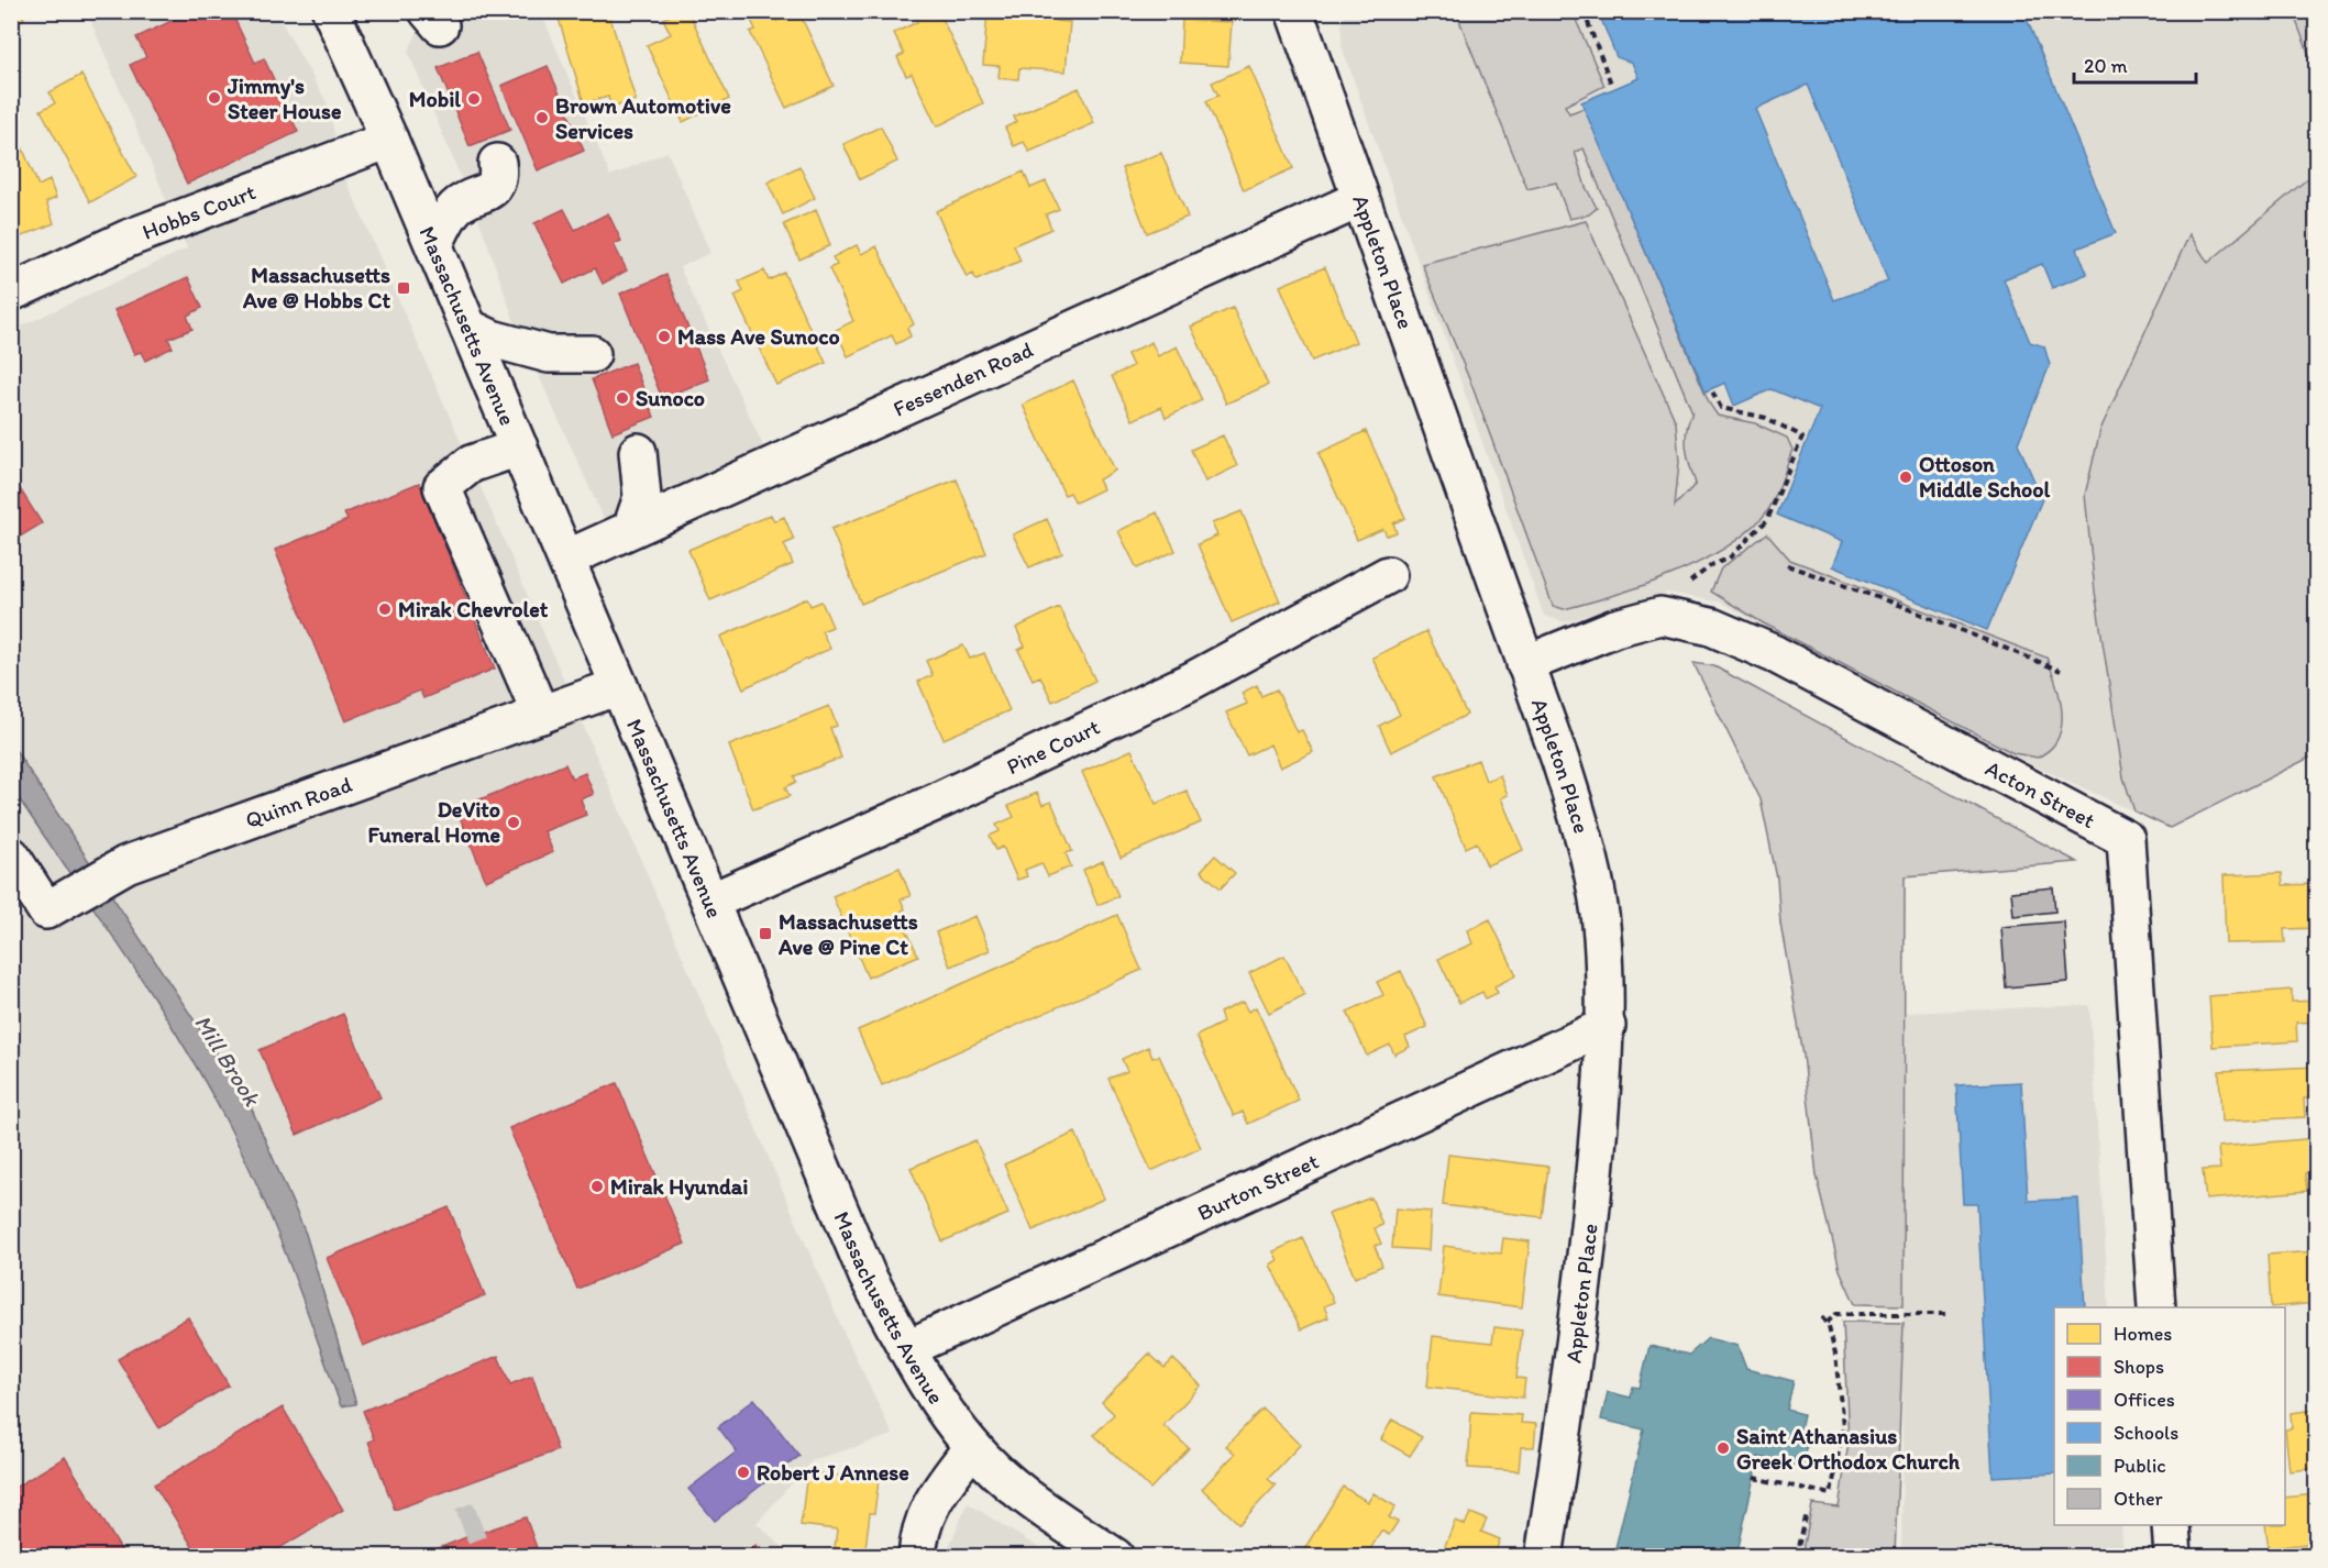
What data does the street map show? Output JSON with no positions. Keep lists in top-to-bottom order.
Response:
{
  "streets": {
    "street": [
      "Hobbs Court",
      "Appleton Place",
      "Massachusetts Avenue",
      "Fessenden Road",
      "Pine Court",
      "Acton Street",
      "Quinn Road",
      "Burton Street"
    ]
  },
  "crossings": [
    ["Hobbs Court", "Massachusetts Avenue"],
    ["Appleton Place", "Fessenden Road"],
    ["Appleton Place", "Acton Street"],
    ["Appleton Place", "Burton Street"],
    ["Massachusetts Avenue", "Fessenden Road"],
    ["Massachusetts Avenue", "Pine Court"],
    ["Massachusetts Avenue", "Quinn Road"],
    ["Massachusetts Avenue", "Burton Street"]
  ],
  "water": ["Mill Brook"],
  "places": {
    "other": [
      "Jimmy's Steer House",
      "Mobil",
      "Brown Automotive Services",
      "Mass Ave Sunoco",
      "Sunoco",
      "Ottoson Middle School",
      "Mirak Chevrolet",
      "DeVito Funeral Home",
      "Mirak Hyundai",
      "Saint Athanasius Greek Orthodox Church",
      "Robert J Annese"
    ],
    "transit": ["Massachusetts Ave @ Hobbs Ct", "Massachusetts Ave @ Pine Ct"]
  },
  "legend": [
    "Homes",
    "Shops",
    "Offices",
    "Schools",
    "Public",
    "Other"
  ],
  "scale_bar": "20 m"
}
